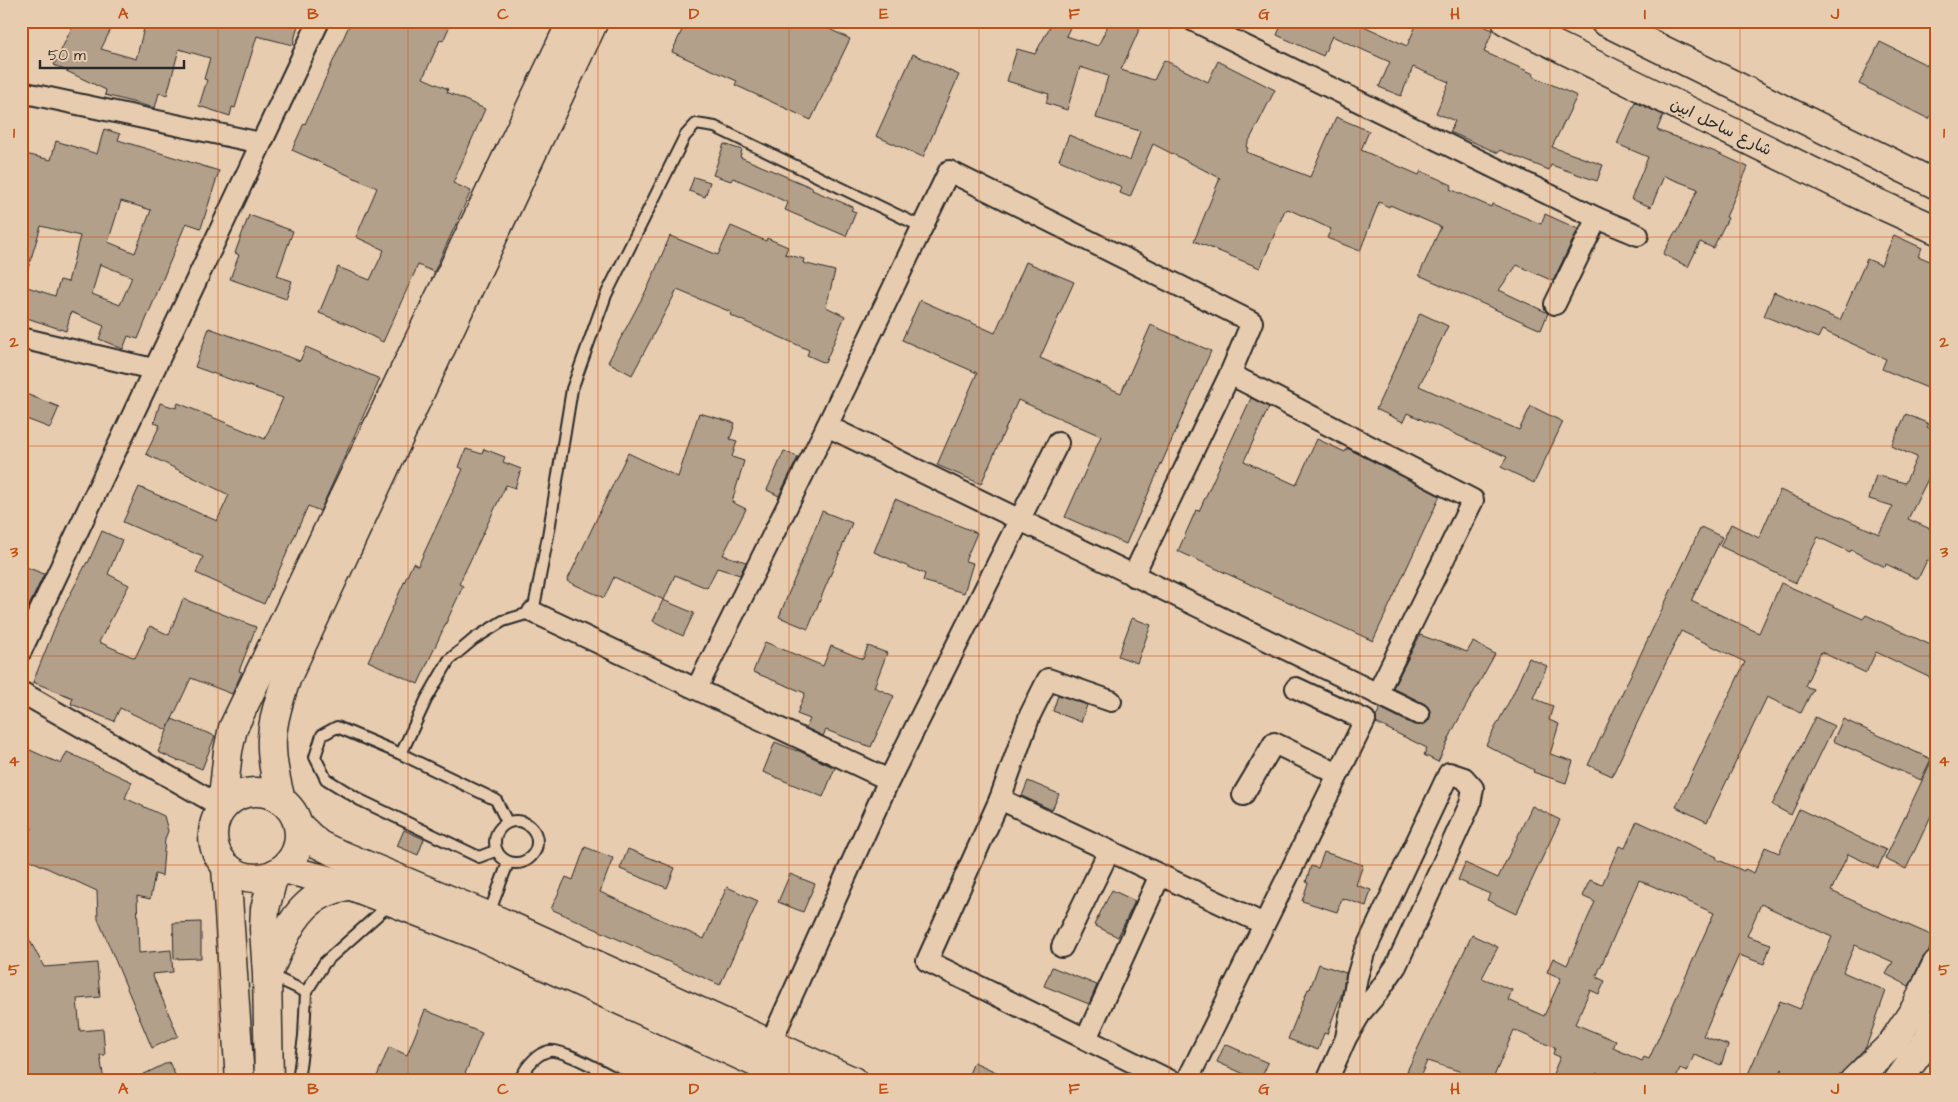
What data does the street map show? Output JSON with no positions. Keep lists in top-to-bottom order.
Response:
{
  "streets": {
    "main road": ["شارع ساحل ابين"]
  },
  "scale_bar": "50 m",
  "grid": {
    "columns": [
      "A",
      "B",
      "C",
      "D",
      "E",
      "F",
      "G",
      "H",
      "I",
      "J"
    ],
    "rows": [
      "1",
      "2",
      "3",
      "4",
      "5"
    ]
  }
}
